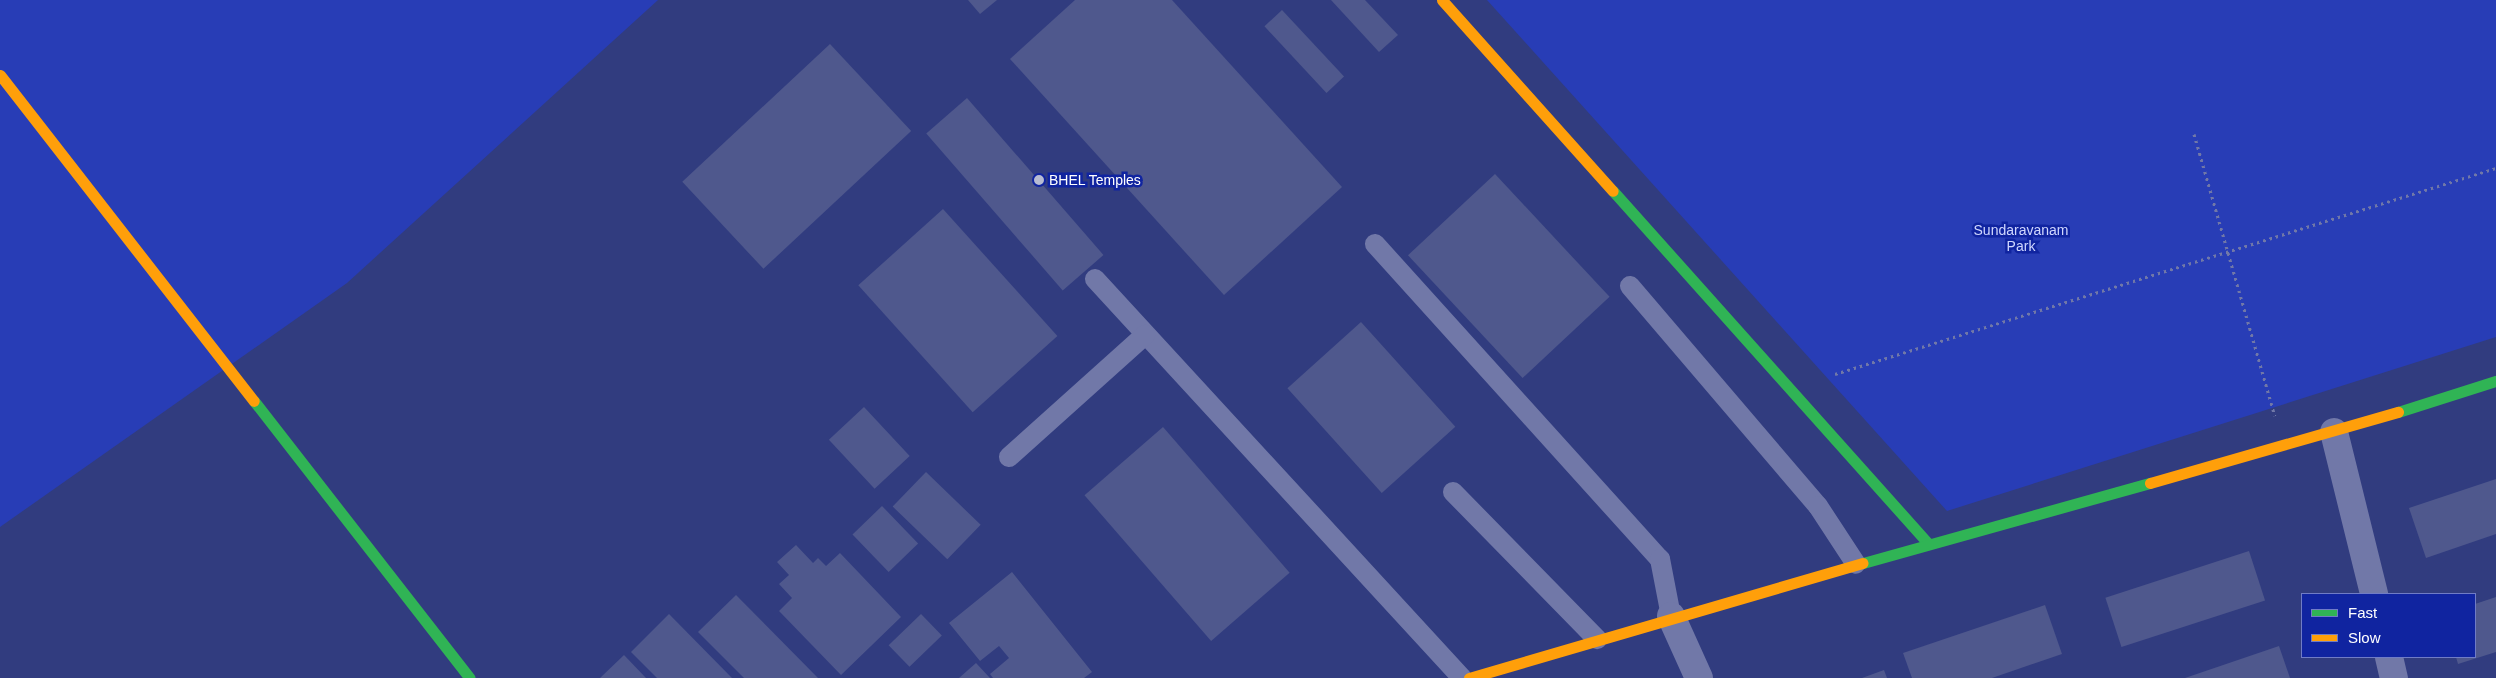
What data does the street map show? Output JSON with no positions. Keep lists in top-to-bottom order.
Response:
{
  "parks": ["Sundaravanam Park"],
  "places": ["BHEL Temples"],
  "legend": ["Fast", "Slow"]
}
